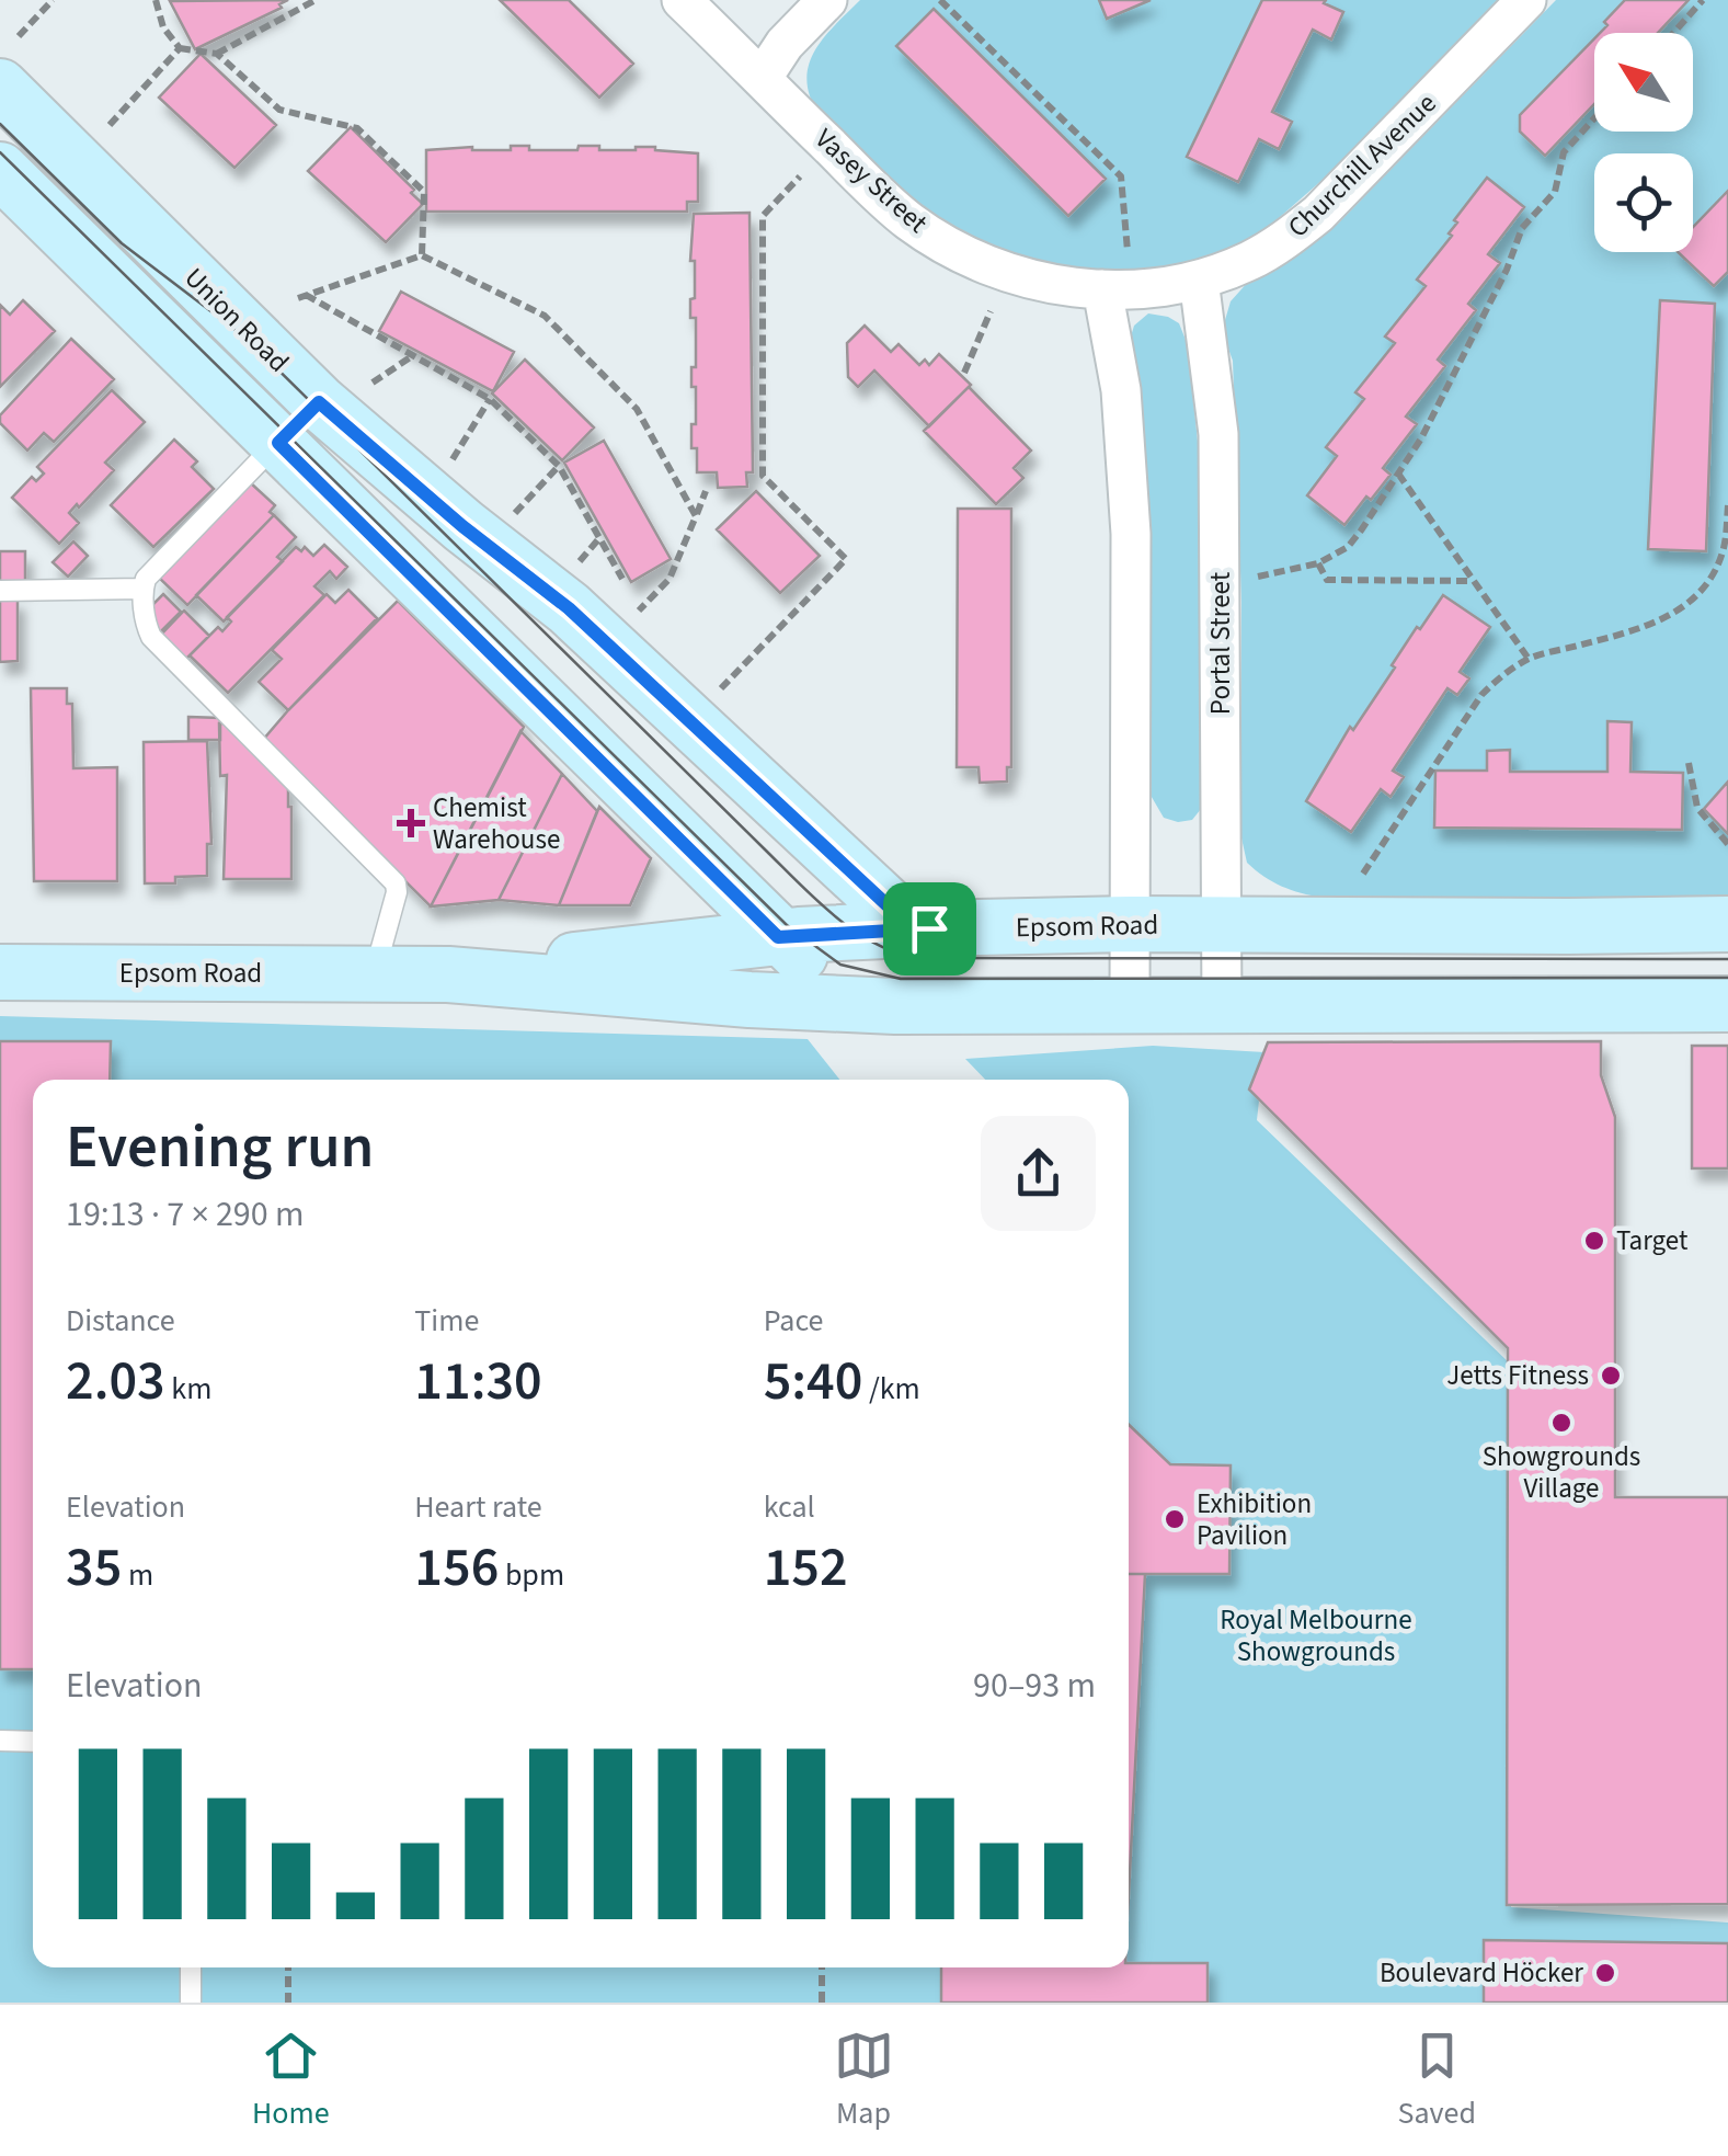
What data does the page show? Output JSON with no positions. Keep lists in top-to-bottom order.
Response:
{
  "streets": {
    "main road": ["Union Road", "Epsom Road"],
    "street": ["Churchill Avenue", "Vasey Street", "Portal Street"]
  },
  "crossings": [
    ["Churchill Avenue", "Vasey Street"],
    ["Churchill Avenue", "Portal Street"],
    ["Union Road", "Epsom Road"],
    ["Portal Street", "Epsom Road"]
  ],
  "parks": ["Royal Melbourne Showgrounds"],
  "places": {
    "health": ["Chemist Warehouse"],
    "other": [
      "Target",
      "Jetts Fitness",
      "Showgrounds Village",
      "Exhibition Pavilion",
      "Boulevard Höcker"
    ]
  },
  "north": "top left",
  "page": {
    "heading": ["Evening run", "19:13 · 7 × 290 m"],
    "stats": [
      ["Distance", "2.03 km"],
      ["Time", "11:30"],
      ["Pace", "5:40 /km"],
      ["Elevation", "35 m"],
      ["Heart rate", "156 bpm"],
      ["kcal", "152"]
    ],
    "chart": ["Elevation", "90–93 m"],
    "tabs": ["Home", "Map", "Saved"]
  }
}
